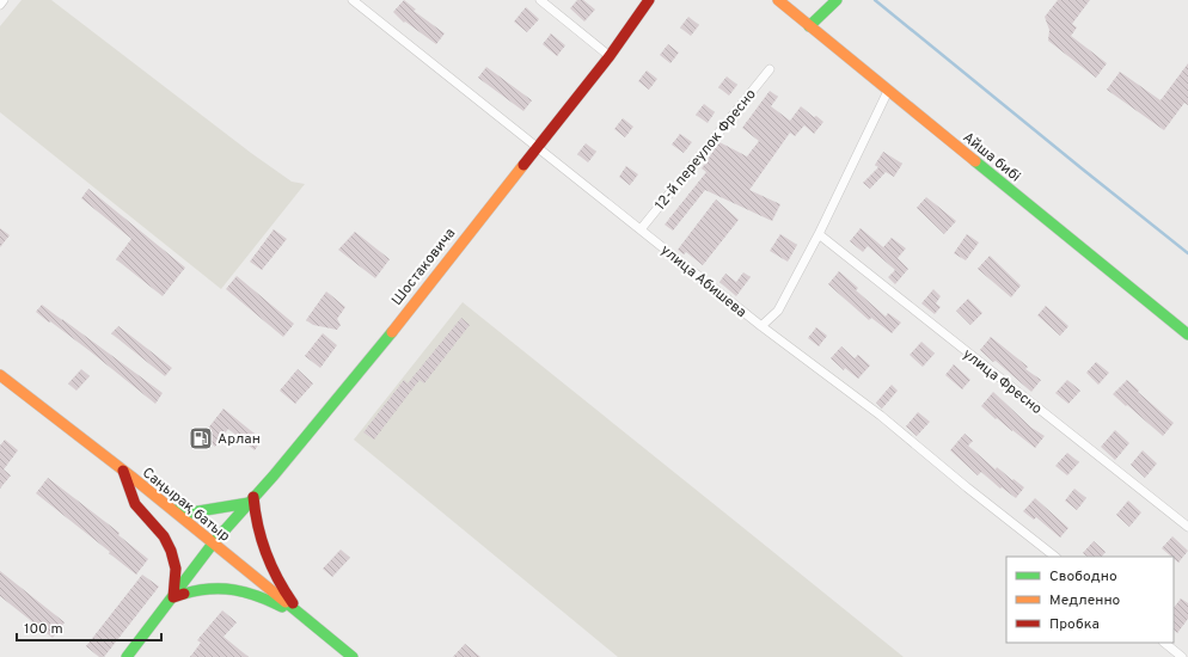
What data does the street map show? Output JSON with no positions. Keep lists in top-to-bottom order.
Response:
{
  "streets": {
    "street": [
      "12-й переулок Фресно",
      "Айша бибі",
      "Шостаковича",
      "улица Абишева",
      "улица Фресно",
      "Саңырақ батыр"
    ]
  },
  "crossings": [
    ["12-й переулок Фресно", "улица Абишева"],
    ["Шостаковича", "улица Абишева"],
    ["Шостаковича", "Саңырақ батыр"]
  ],
  "places": {
    "fuel station": ["Арлан"]
  },
  "legend": ["Свободно", "Медленно", "Пробка"],
  "scale_bar": "100 m"
}
